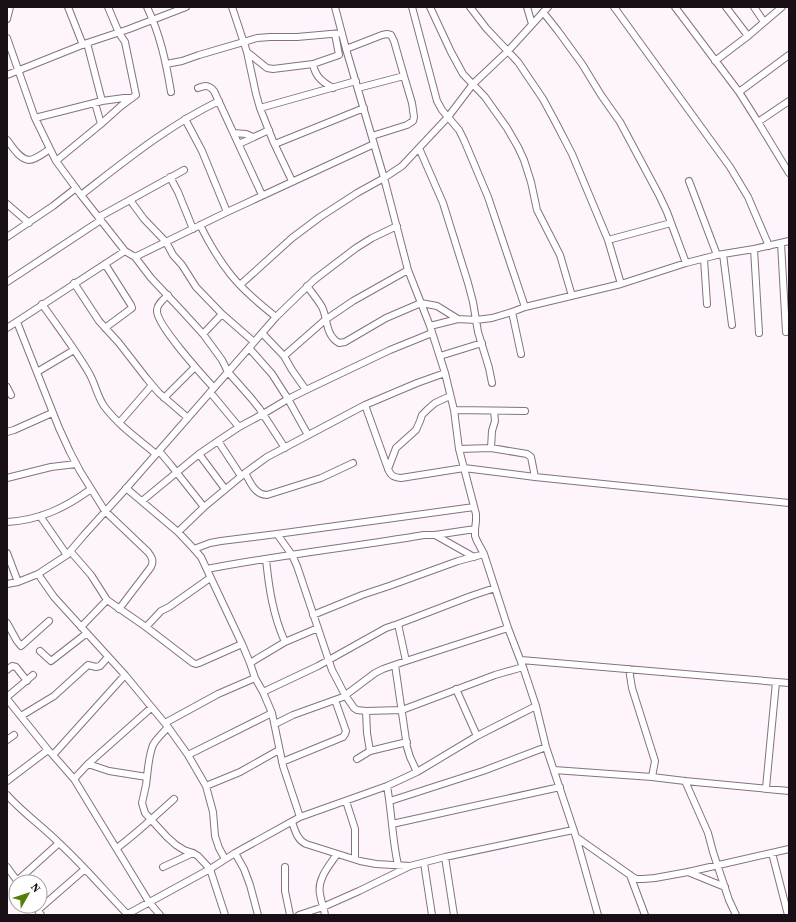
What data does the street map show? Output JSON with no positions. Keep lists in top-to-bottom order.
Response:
{
  "north": "top right"
}
